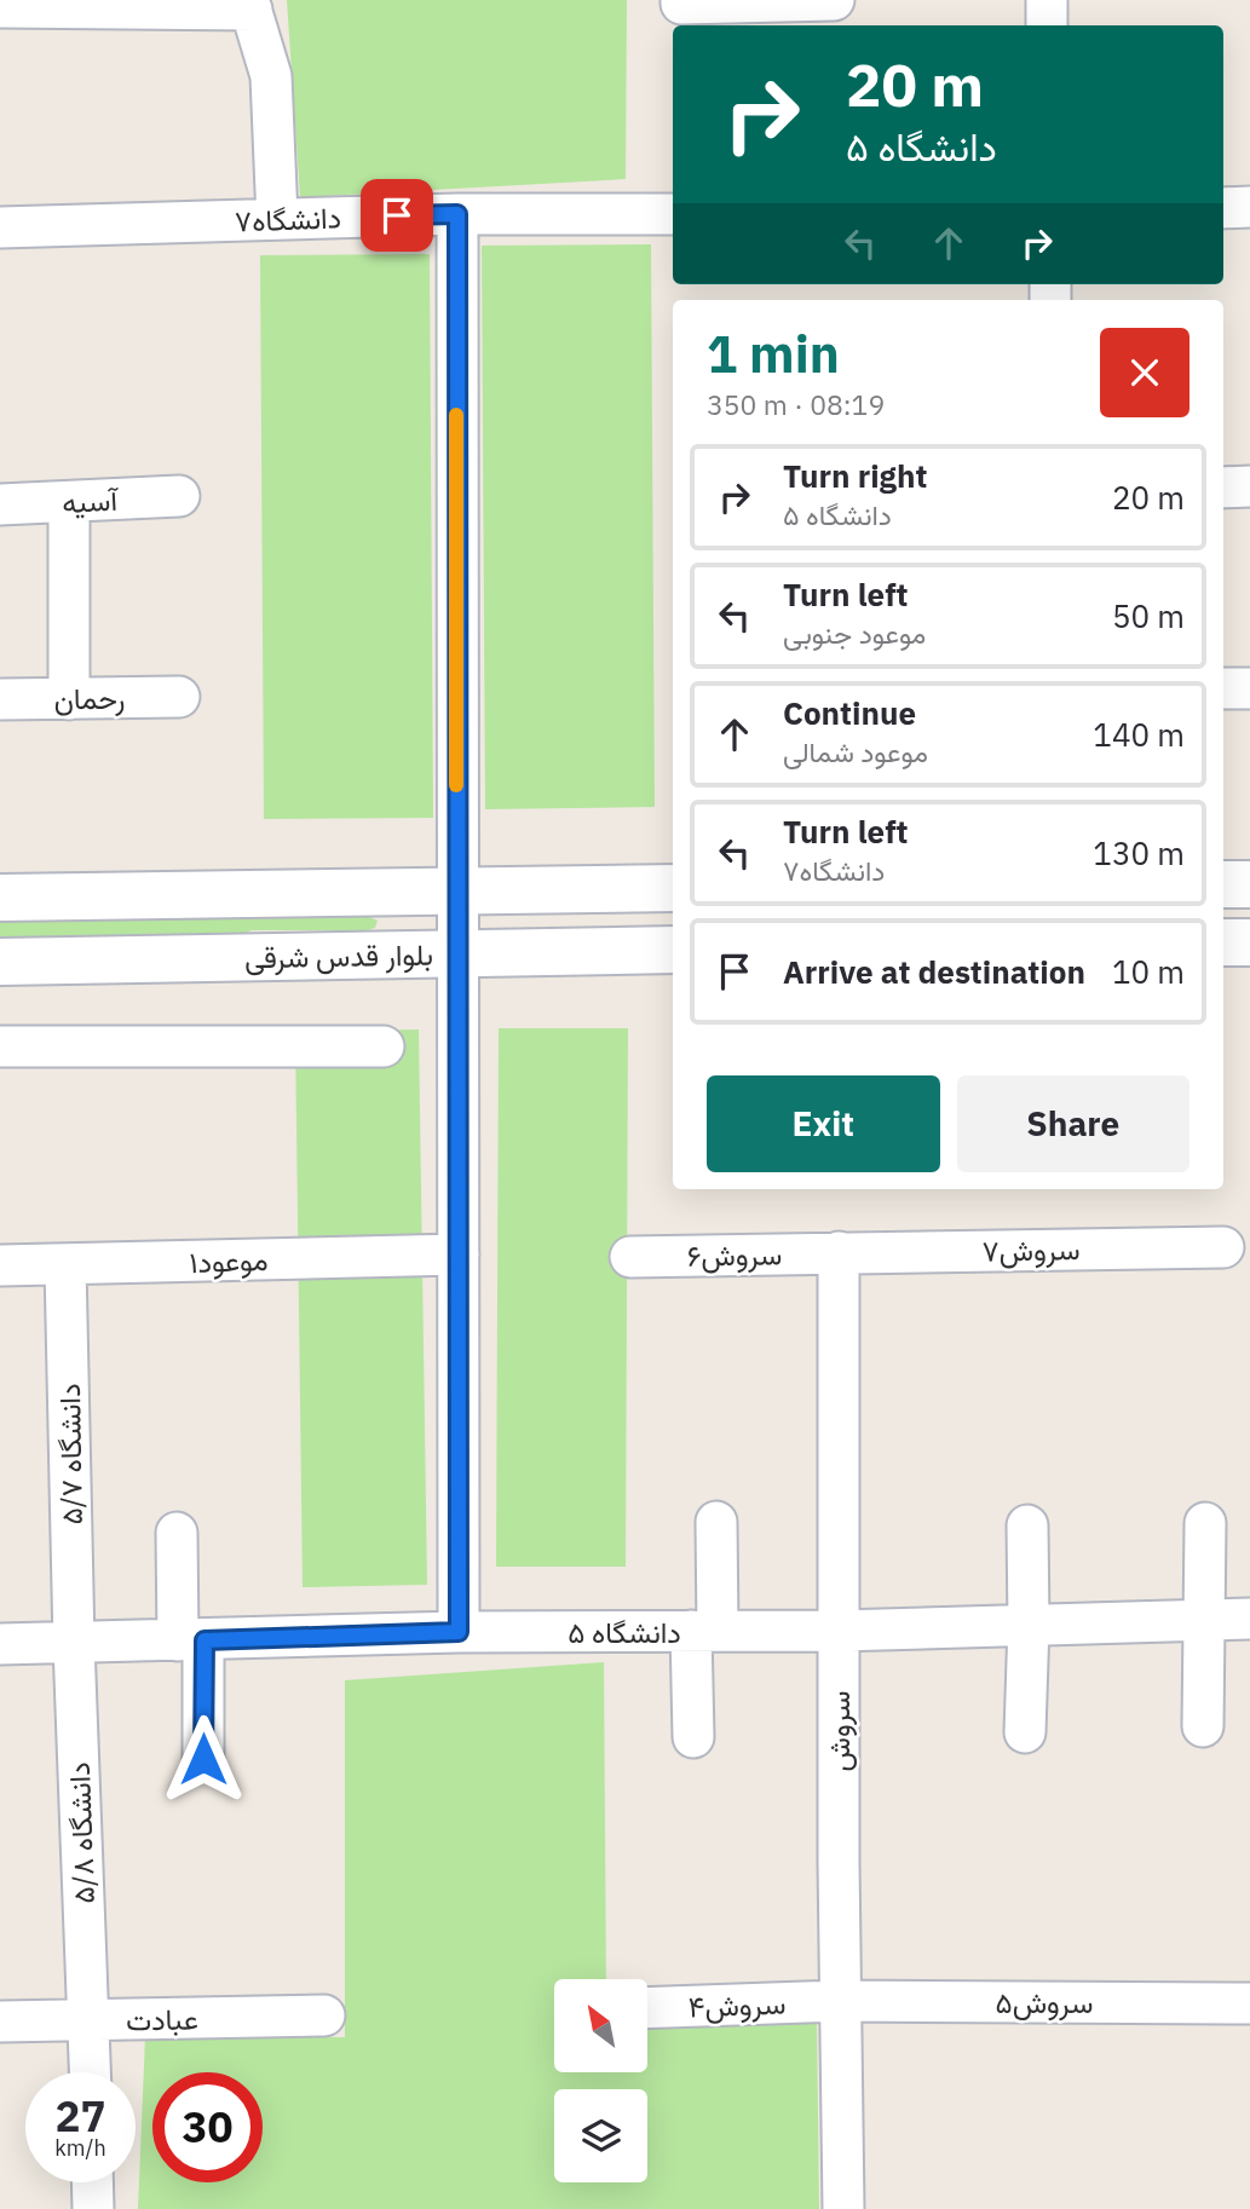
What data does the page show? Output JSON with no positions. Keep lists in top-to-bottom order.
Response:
{
  "streets": {
    "main road": ["بلوار قدس شرقی"],
    "street": [
      "دانشگاه۷",
      "آسیه",
      "رحمان",
      "سروش۷",
      "سروش۶",
      "موعود۱",
      "دانشگاه ۵/۷",
      "دانشگاه ۵",
      "سروش",
      "دانشگاه ۵/۸",
      "سروش۵",
      "سروش۴",
      "عبادت"
    ]
  },
  "crossings": [
    ["سروش۷", "سروش۶"],
    ["سروش۷", "سروش"],
    ["سروش۶", "سروش"],
    ["موعود۱", "دانشگاه ۵/۷"],
    ["دانشگاه ۵/۷", "دانشگاه ۵"],
    ["دانشگاه ۵/۷", "دانشگاه ۵/۸"],
    ["دانشگاه ۵", "سروش"],
    ["دانشگاه ۵", "دانشگاه ۵/۸"],
    ["سروش", "سروش۵"],
    ["سروش", "سروش۴"],
    ["دانشگاه ۵/۸", "عبادت"],
    ["سروش۵", "سروش۴"]
  ],
  "north": "top left",
  "page": {
    "turn": ["20 m", "دانشگاه ۵"],
    "heading": ["1 min", "350 m · 08:19"],
    "list": [
      {
        "name": "Turn right",
        "note": "دانشگاه ۵",
        "value": "20 m"
      },
      {
        "name": "Turn left",
        "note": "موعود جنوبی",
        "value": "50 m"
      },
      {
        "name": "Continue",
        "note": "موعود شمالی",
        "value": "140 m"
      },
      {
        "name": "Turn left",
        "note": "دانشگاه۷",
        "value": "130 m"
      },
      {
        "name": "Arrive at destination",
        "value": "10 m"
      }
    ],
    "buttons": ["Exit", "Share"],
    "speed": "27 km/h",
    "limit": "30"
  }
}
